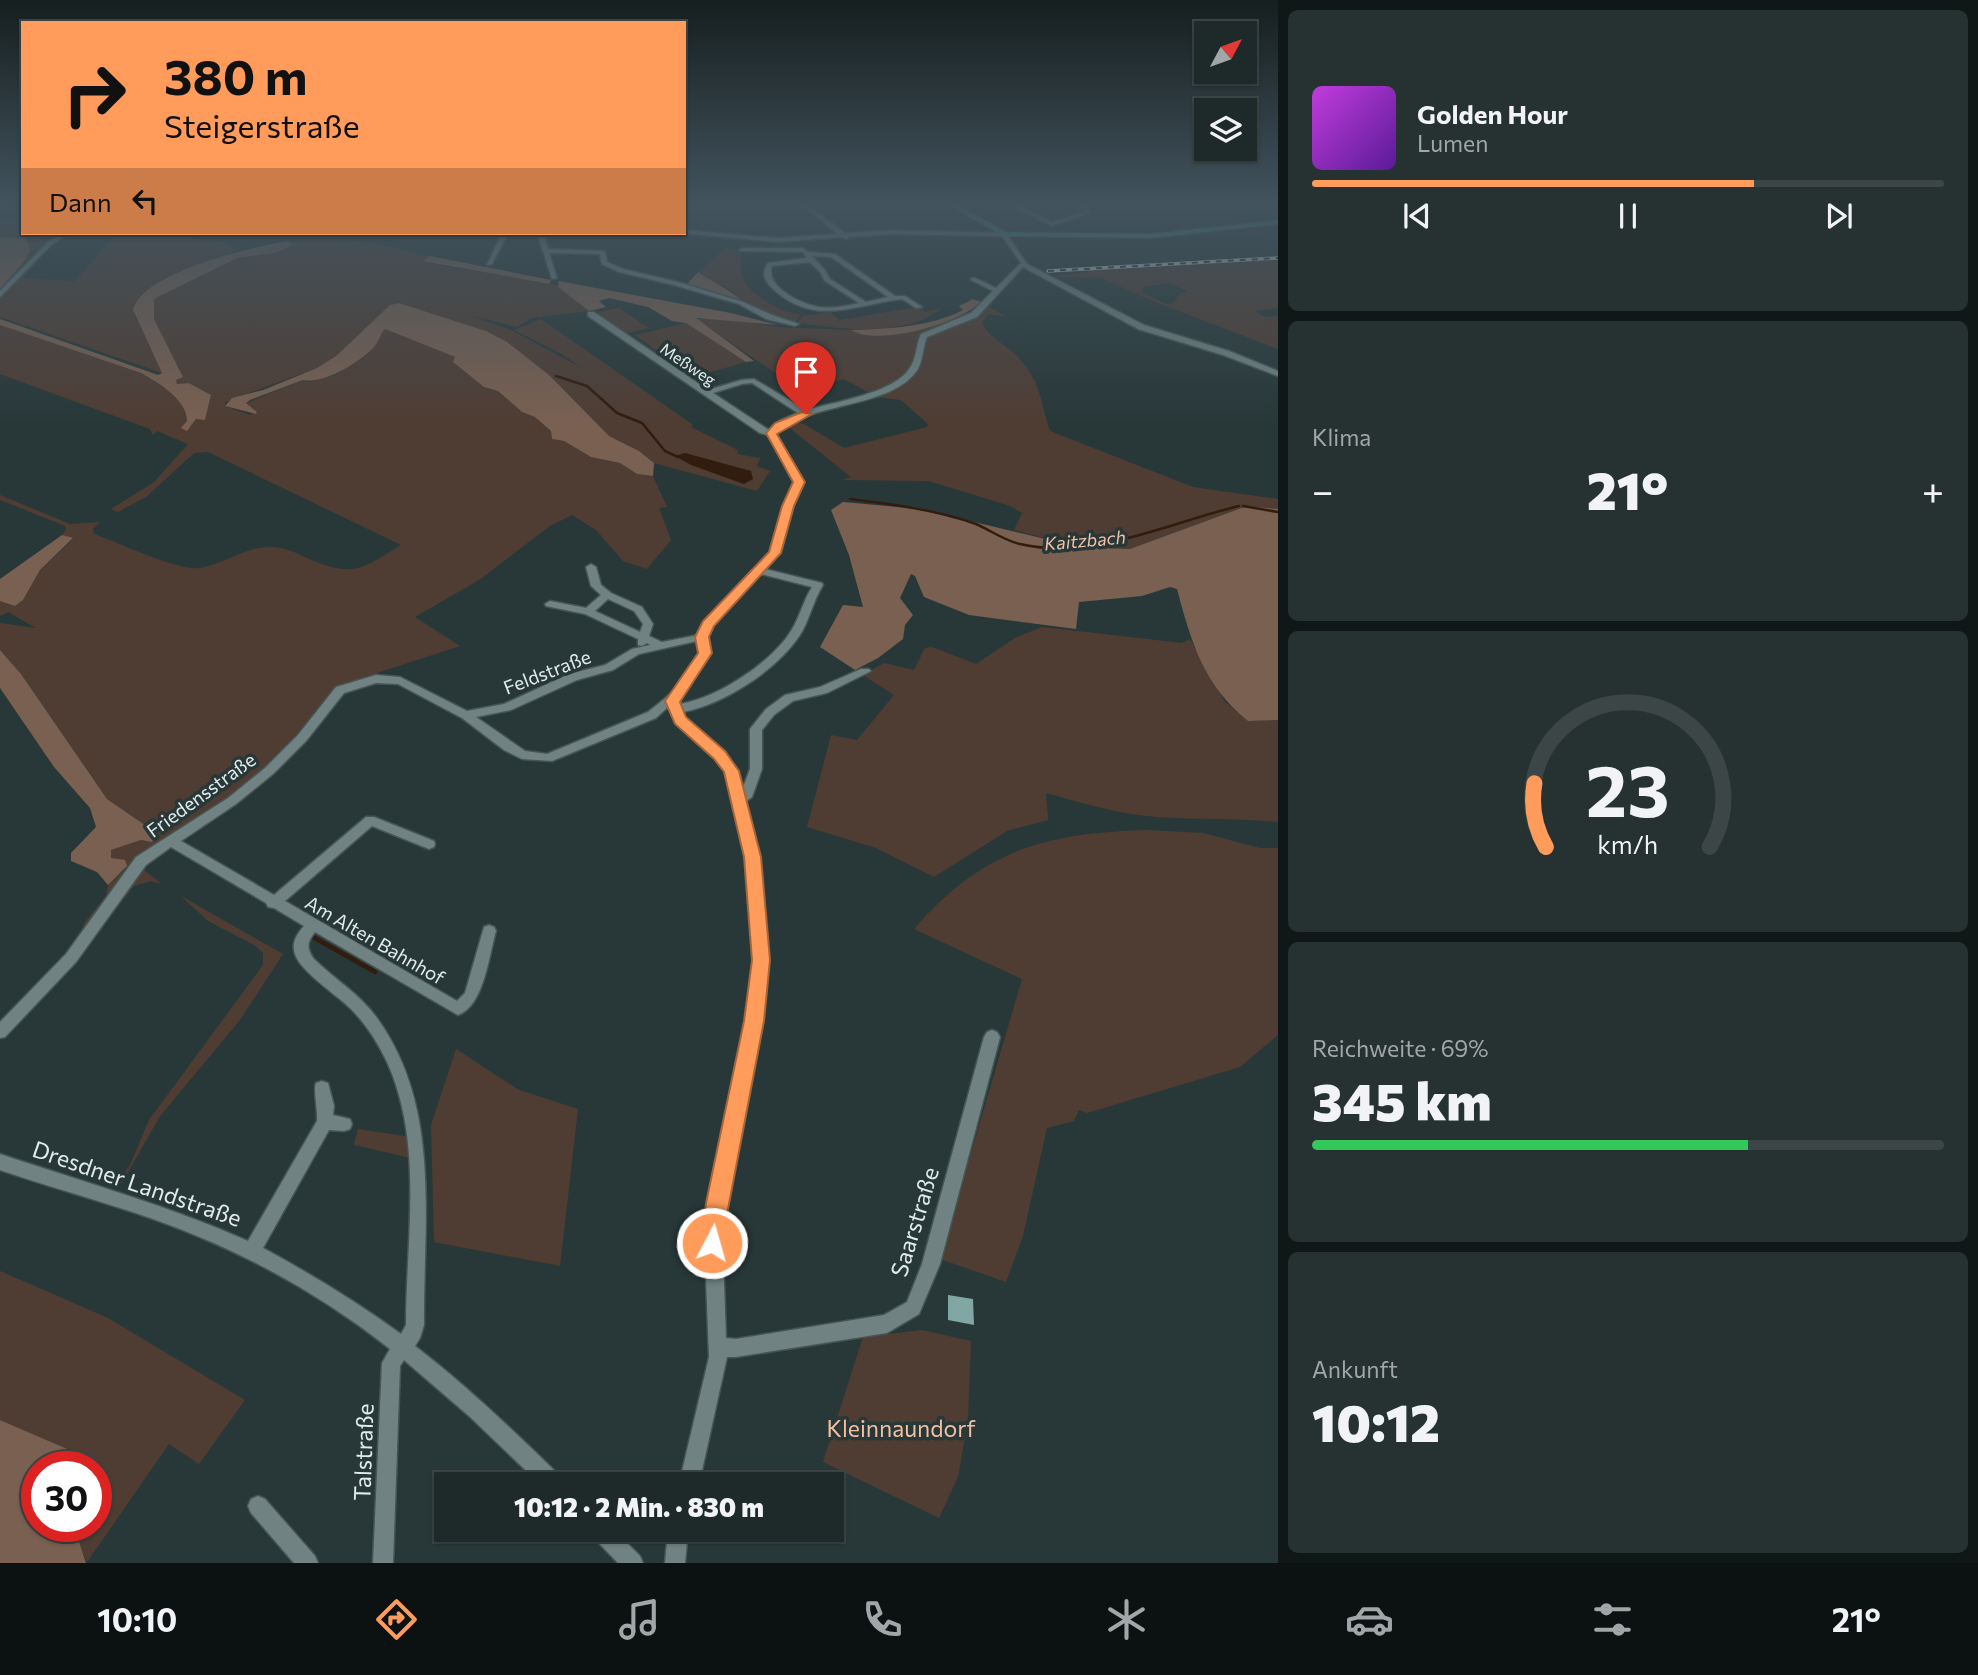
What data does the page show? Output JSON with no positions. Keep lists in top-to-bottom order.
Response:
{
  "streets": {
    "street": [
      "Meßweg",
      "Feldstraße",
      "Friedensstraße",
      "Am Alten Bahnhof",
      "Dresdner Landstraße",
      "Saarstraße",
      "Talstraße"
    ]
  },
  "crossings": [
    ["Feldstraße", "Friedensstraße"],
    ["Friedensstraße", "Am Alten Bahnhof"],
    ["Dresdner Landstraße", "Talstraße"]
  ],
  "water": ["Kaitzbach"],
  "parks": ["Kleinnaundorf"],
  "north": "top right",
  "page": {
    "turn": ["380 m", "Steigerstraße"],
    "song": ["Golden Hour", "Lumen"],
    "then": "Dann",
    "tile": [
      "Klima",
      ["Reichweite · 69%", "345 km"],
      ["Ankunft", "10:12"]
    ],
    "heat": ["−", "21°", "+"],
    "limit": "30",
    "trip": "10:12 · 2 Min. · 830 m",
    "tabs": ["10:10", "21°"],
    "gauge": ["23", "km/h"]
  }
}
